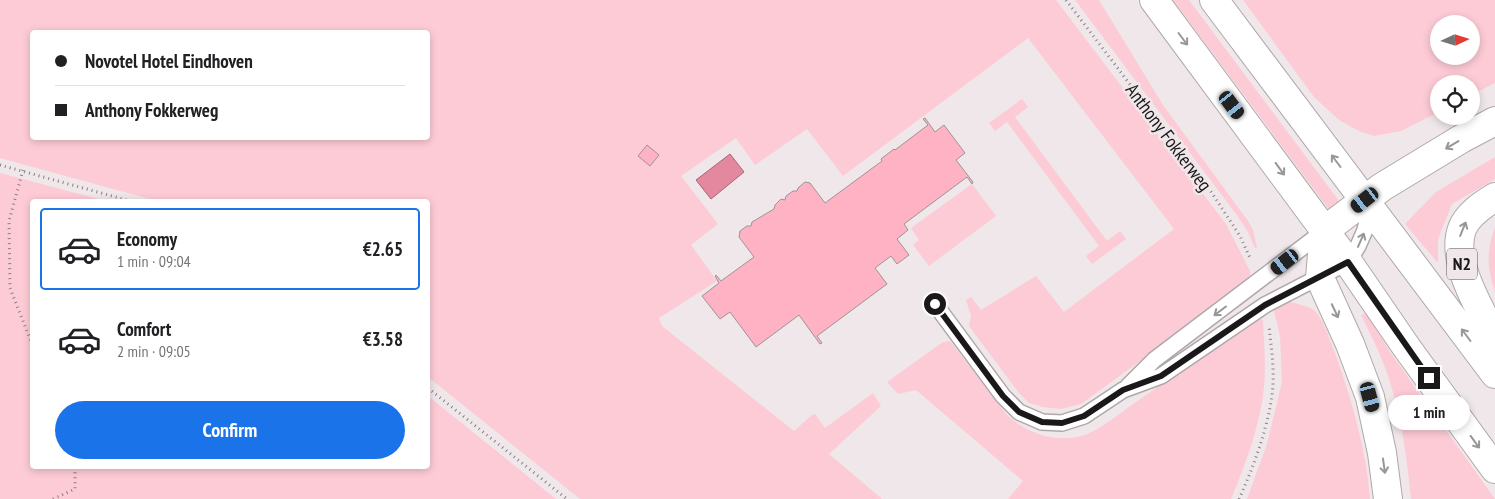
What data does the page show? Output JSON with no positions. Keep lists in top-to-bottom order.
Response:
{
  "streets": {
    "main road": ["N2"],
    "path": ["Anthony Fokkerweg"]
  },
  "north": "right",
  "page": {
    "banner": ["Novotel Hotel Eindhoven", "Anthony Fokkerweg"],
    "list": [
      {
        "name": "Economy",
        "note": "1 min · 09:04",
        "value": "€2.65"
      },
      {
        "name": "Comfort",
        "note": "2 min · 09:05",
        "value": "€3.58"
      }
    ],
    "buttons": "Confirm",
    "bubble": "1 min"
  }
}
